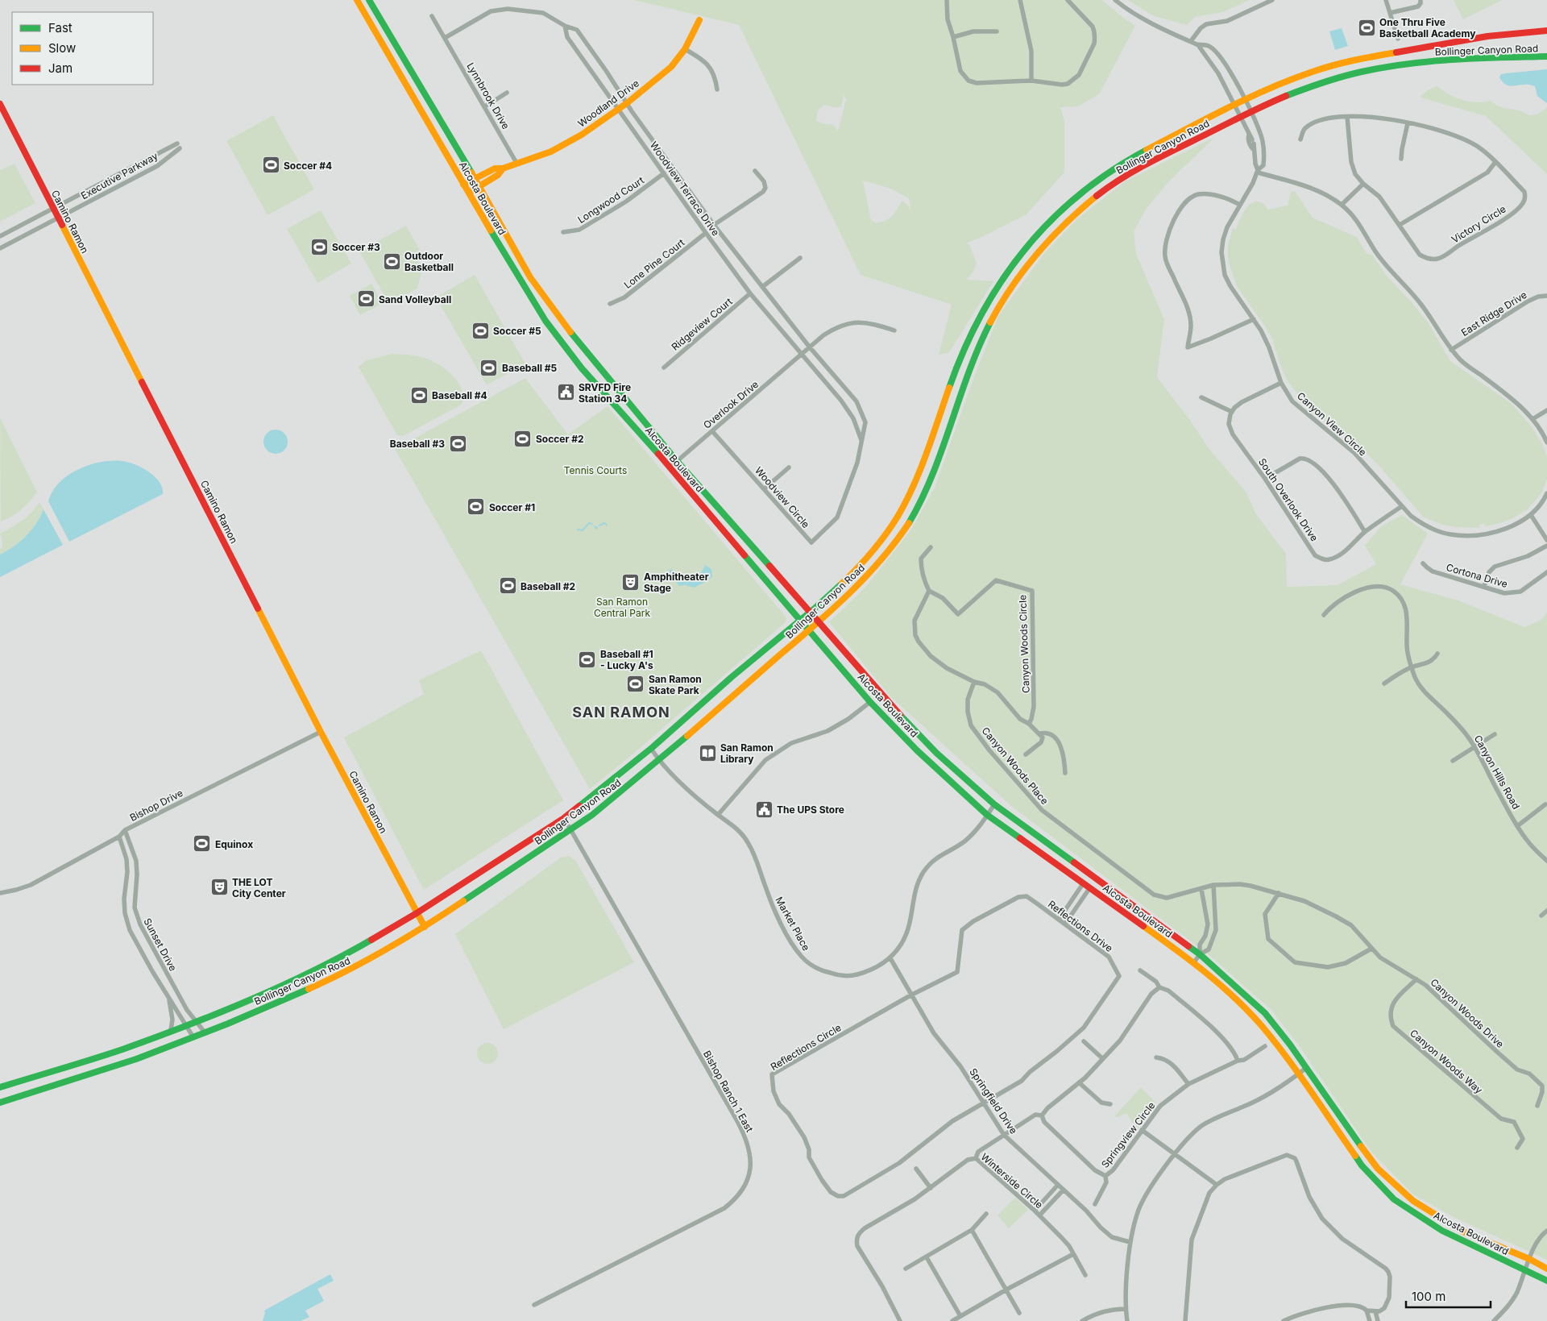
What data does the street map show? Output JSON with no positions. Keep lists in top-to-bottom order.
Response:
{
  "streets": {
    "main road": [
      "Bollinger Canyon Road",
      "Woodland Drive",
      "Alcosta Boulevard",
      "Camino Ramon"
    ],
    "street": [
      "Lynnbrook Drive",
      "Executive Parkway",
      "Woodview Terrace Drive",
      "Longwood Court",
      "Victory Circle",
      "Lone Pine Court",
      "East Ridge Drive",
      "Ridgeview Court",
      "Overlook Drive",
      "Canyon View Circle",
      "Woodview Circle",
      "South Overlook Drive",
      "Cortona Drive",
      "Canyon Woods Circle",
      "Canyon Woods Place",
      "Canyon Hills Road",
      "Bishop Drive",
      "Market Place",
      "Reflections Drive",
      "Sunset Drive",
      "Canyon Woods Drive",
      "Reflections Circle",
      "Canyon Woods Way",
      "Bishop Ranch 1 East",
      "Springfield Drive",
      "Springview Circle",
      "Winterside Circle"
    ]
  },
  "crossings": [
    ["Bollinger Canyon Road", "Alcosta Boulevard"],
    ["Bollinger Canyon Road", "Camino Ramon"],
    ["Bollinger Canyon Road", "Canyon View Circle"],
    ["Bollinger Canyon Road", "Market Place"],
    ["Bollinger Canyon Road", "Sunset Drive"],
    ["Bollinger Canyon Road", "Bishop Ranch 1 East"],
    ["Lynnbrook Drive", "Woodland Drive"],
    ["Lynnbrook Drive", "Woodview Terrace Drive"],
    ["Woodland Drive", "Woodview Terrace Drive"],
    ["Woodland Drive", "Alcosta Boulevard"],
    ["Executive Parkway", "Camino Ramon"],
    ["Woodview Terrace Drive", "Longwood Court"],
    ["Woodview Terrace Drive", "Lone Pine Court"],
    ["Woodview Terrace Drive", "Ridgeview Court"],
    ["Woodview Terrace Drive", "Overlook Drive"],
    ["Woodview Terrace Drive", "Woodview Circle"],
    ["Alcosta Boulevard", "Overlook Drive"],
    ["Alcosta Boulevard", "Market Place"],
    ["Camino Ramon", "Bishop Drive"],
    ["Overlook Drive", "Woodview Circle"],
    ["Canyon View Circle", "South Overlook Drive"],
    ["Canyon Woods Place", "Canyon Woods Drive"],
    ["Bishop Drive", "Sunset Drive"],
    ["Market Place", "Springfield Drive"],
    ["Reflections Drive", "Reflections Circle"],
    ["Reflections Drive", "Springfield Drive"],
    ["Canyon Woods Drive", "Canyon Woods Way"],
    ["Reflections Circle", "Springfield Drive"]
  ],
  "districts": ["SAN RAMON"],
  "parks": ["Tennis Courts", "San Ramon Central Park"],
  "places": {
    "sports": [
      "One Thru Five Basketball Academy",
      "Soccer #4",
      "Soccer #3",
      "Outdoor Basketball",
      "Sand Volleyball",
      "Soccer #5",
      "Baseball #5",
      "Baseball #4",
      "Soccer #2",
      "Baseball #3",
      "Soccer #1",
      "Baseball #2",
      "Baseball #1 - Lucky A's",
      "San Ramon Skate Park",
      "Equinox"
    ],
    "public building": ["SRVFD Fire Station 34", "The UPS Store"],
    "theatre": ["Amphitheater Stage", "THE LOT City Center"],
    "library": ["San Ramon Library"]
  },
  "legend": ["Fast", "Slow", "Jam"],
  "scale_bar": "100 m"
}
